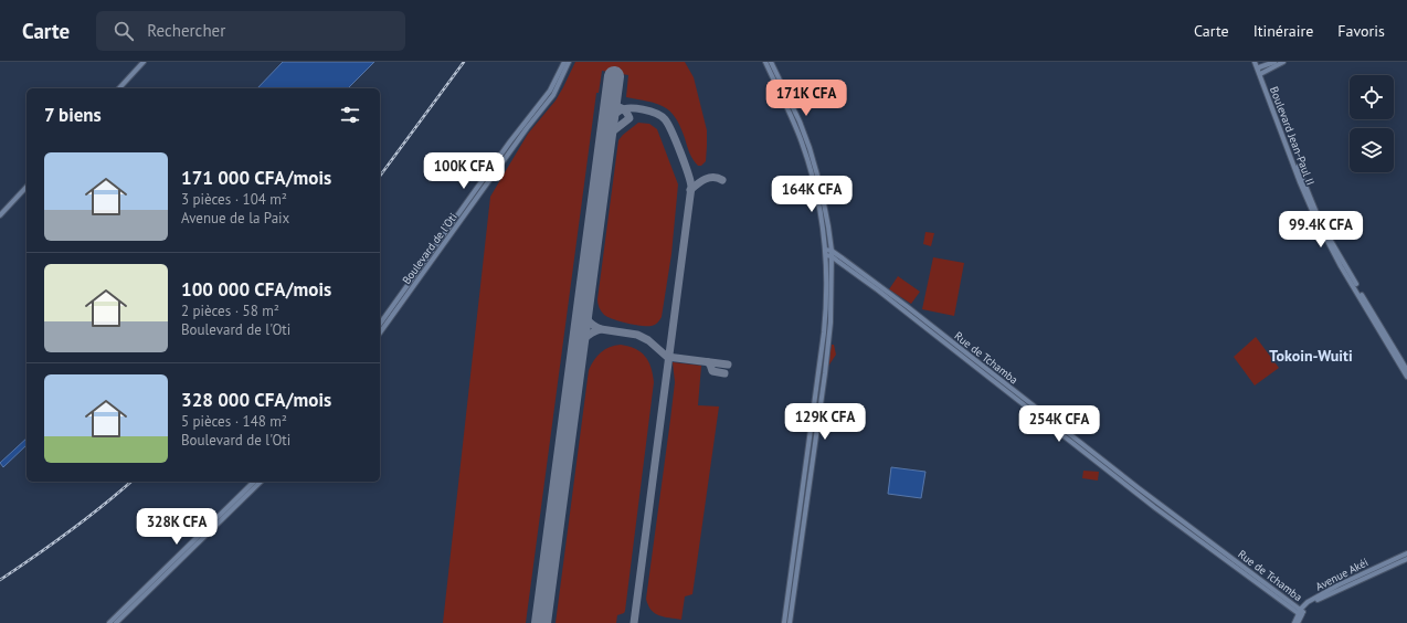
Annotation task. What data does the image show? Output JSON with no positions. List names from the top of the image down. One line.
{"streets":{"main road":["Boulevard Jean-Paul II","Boulevard de l'Oti","Rue de Tchamba","Avenue Akéi"]},"crossings":[["Rue de Tchamba","Avenue Akéi"]],"districts":["Tokoin-Wuiti"],"page":{"header":"Carte","search":"Rechercher","nav":["Carte","Itinéraire","Favoris"],"price":["171K CFA","100K CFA","164K CFA","99.4K CFA","129K CFA","254K CFA","328K CFA"],"heading":"7 biens","list":[{"name":"171 000 CFA/mois","note":"3 pièces · 104 m² · Avenue de la Paix"},{"name":"100 000 CFA/mois","note":"2 pièces · 58 m² · Boulevard de l'Oti"},{"name":"328 000 CFA/mois","note":"5 pièces · 148 m² · Boulevard de l'Oti"}]}}
